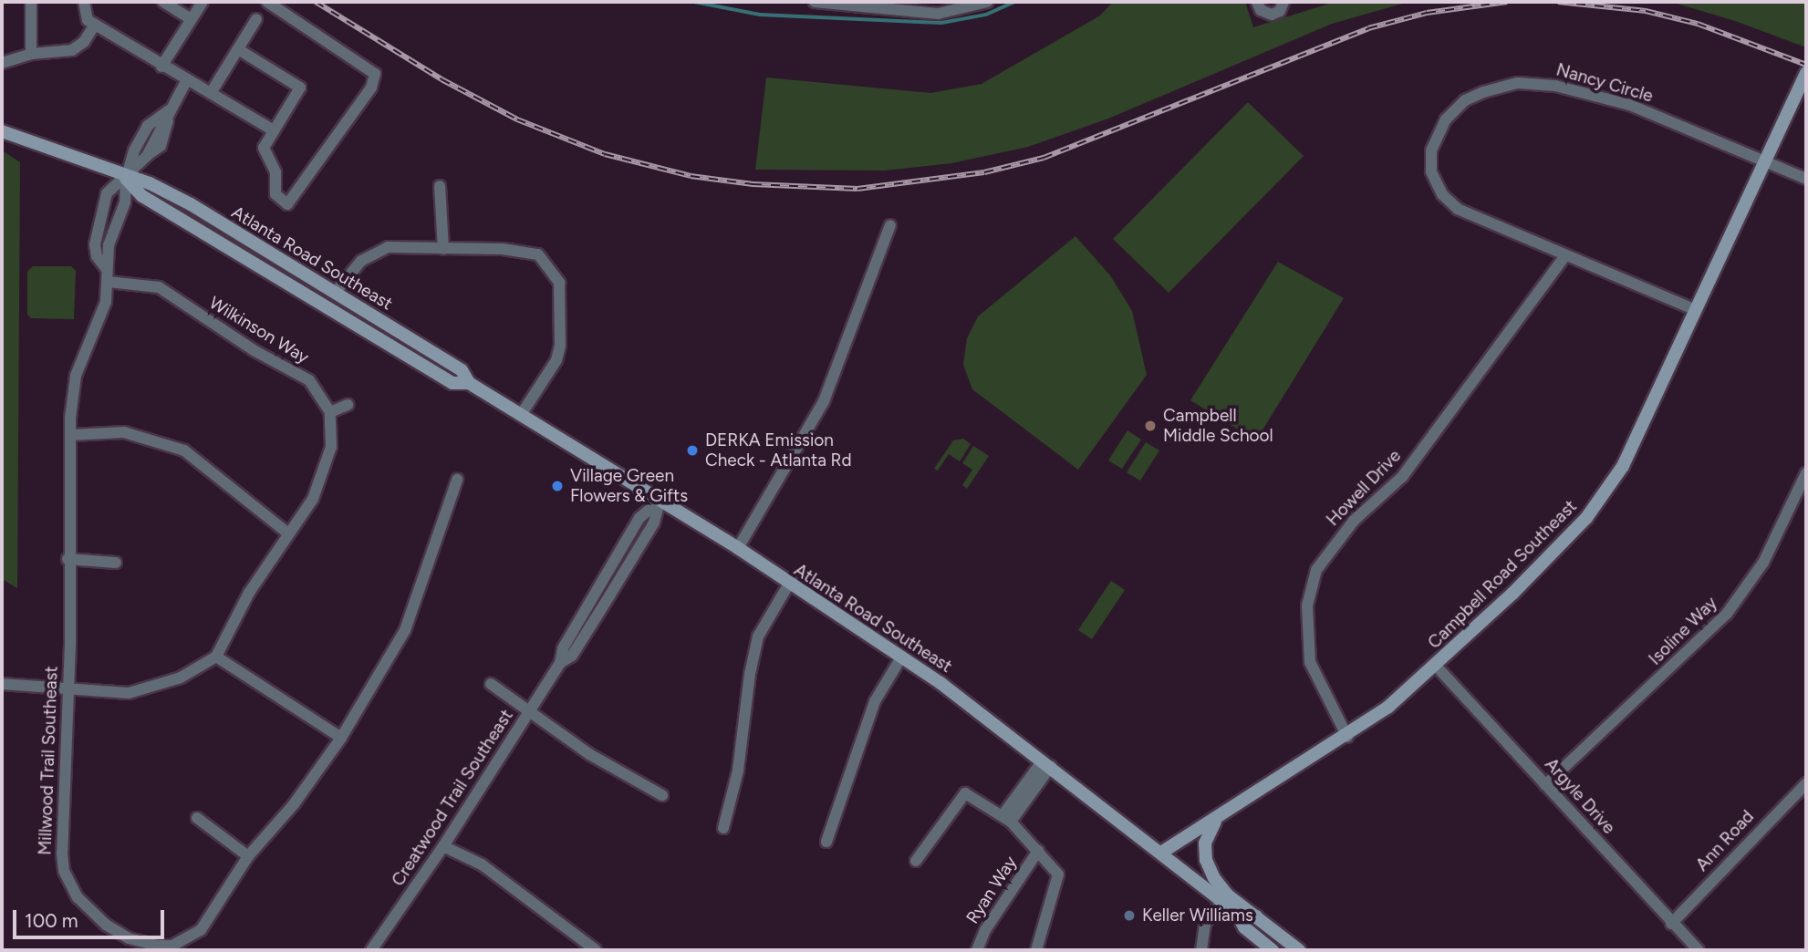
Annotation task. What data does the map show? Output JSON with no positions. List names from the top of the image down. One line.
{"streets":{"main road":["Atlanta Road Southeast","Campbell Road Southeast"],"street":["Nancy Circle","Wilkinson Way","Howell Drive","Isoline Way","Millwood Trail Southeast","Argyle Drive","Creatwood Trail Southeast","Ann Road","Ryan Way"]},"crossings":[["Nancy Circle","Howell Drive"],["Nancy Circle","Campbell Road Southeast"],["Atlanta Road Southeast","Campbell Road Southeast"],["Atlanta Road Southeast","Millwood Trail Southeast"],["Atlanta Road Southeast","Creatwood Trail Southeast"],["Wilkinson Way","Millwood Trail Southeast"],["Howell Drive","Campbell Road Southeast"],["Campbell Road Southeast","Argyle Drive"],["Isoline Way","Argyle Drive"],["Argyle Drive","Ann Road"]],"places":["Campbell Middle School","DERKA Emission Check - Atlanta Rd","Village Green Flowers & Gifts","Keller Williams"],"scale_bar":"100 m"}
